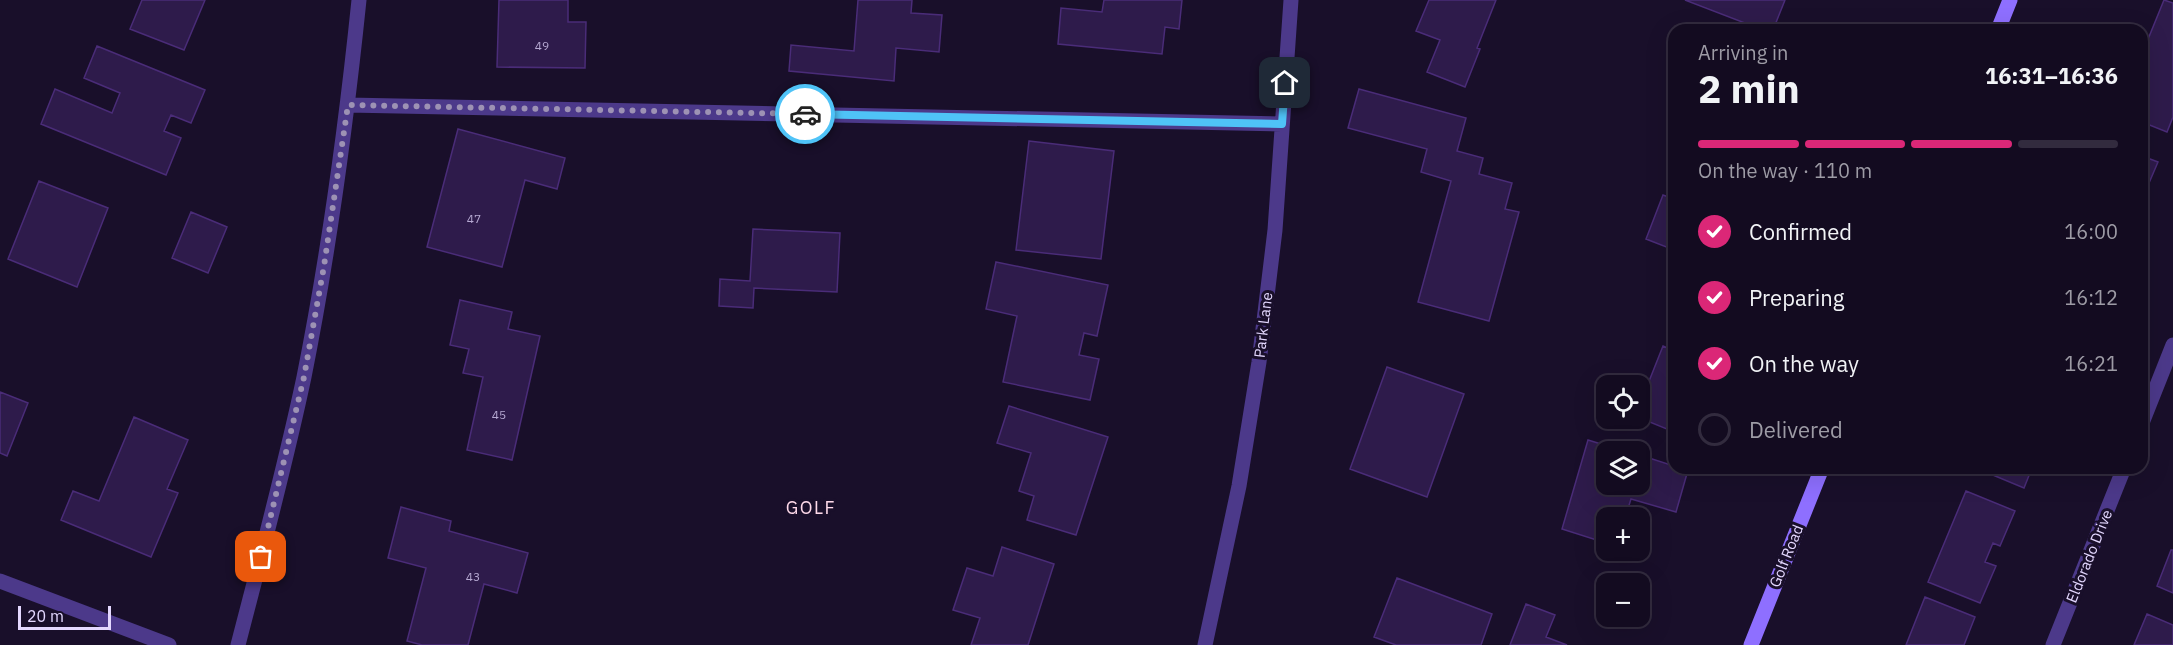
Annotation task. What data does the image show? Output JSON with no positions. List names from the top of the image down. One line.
{"streets":{"main road":["Golf Road"],"street":["Park Lane","Eldorado Drive"]},"districts":["GOLF"],"house_numbers":["49","47","45","43"],"scale_bar":"20 m","page":{"heading":["2 min","Arriving in","16:31–16:36"],"bar":"On the way · 110 m","list":[["Confirmed","16:00"],["Preparing","16:12"],["On the way","16:21"],"Delivered"],"map_buttons":["+","−"],"scale":"20 m"}}
